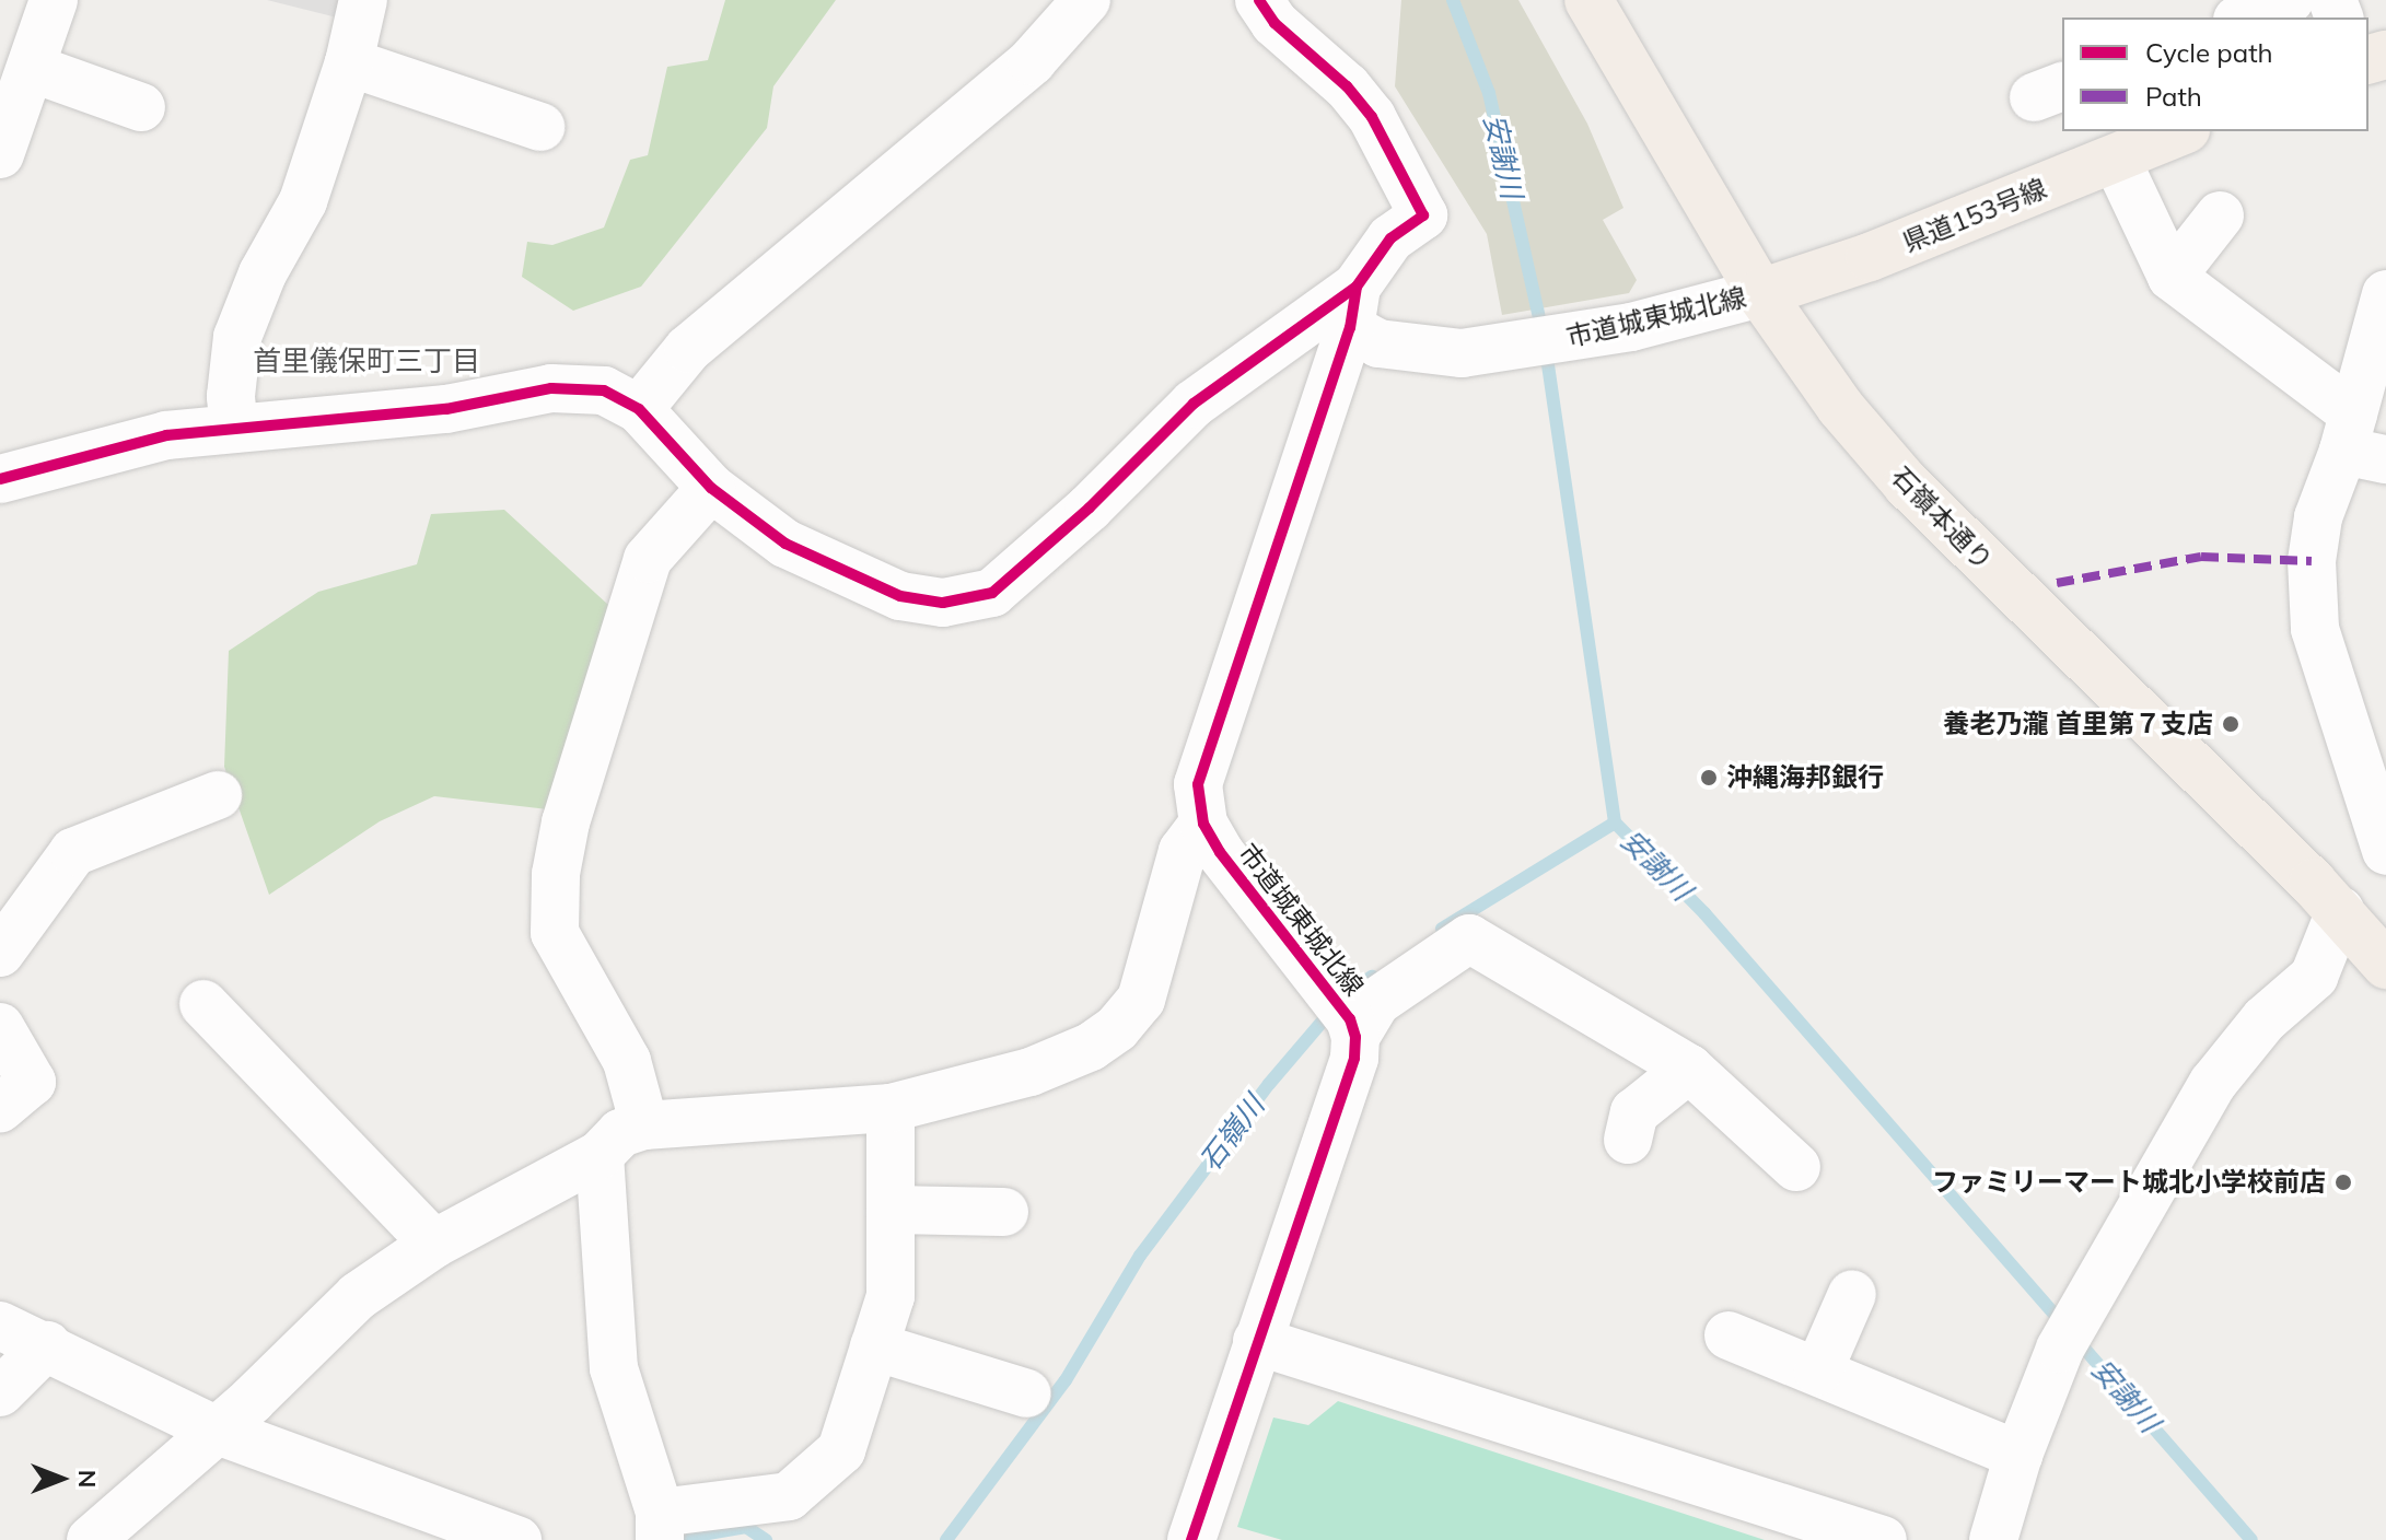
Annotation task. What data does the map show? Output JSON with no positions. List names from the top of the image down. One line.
{"streets":{"main road":["県道153号線","石嶺本通り"],"street":["市道城東城北線"]},"crossings":[["県道153号線","市道城東城北線"],["県道153号線","石嶺本通り"],["市道城東城北線","石嶺本通り"]],"districts":["首里儀保町三丁目"],"water":["安謝川","石嶺川"],"places":["養老乃瀧 首里第７支店","沖縄海邦銀行","ファミリーマート城北小学校前店"],"legend":["Cycle path","Path"],"north":"right"}
